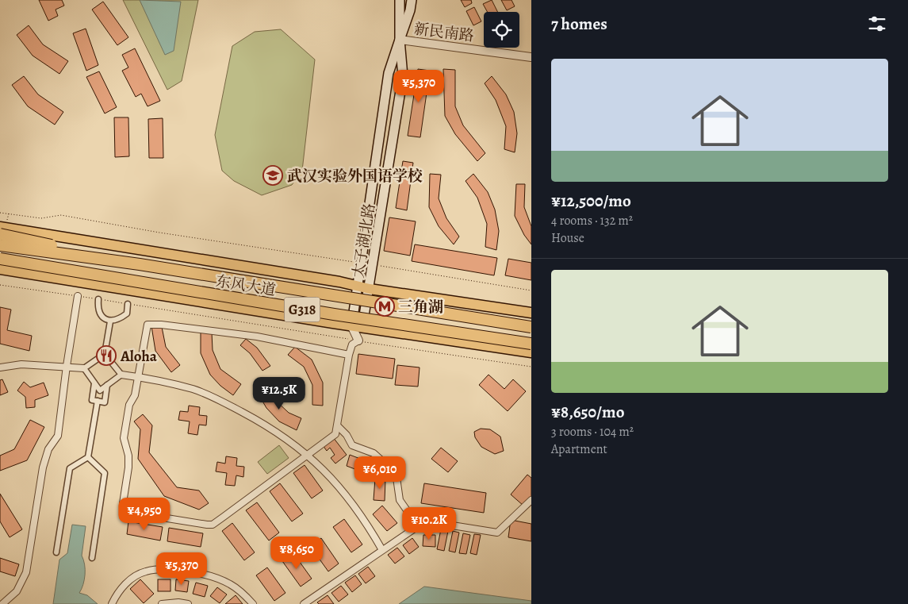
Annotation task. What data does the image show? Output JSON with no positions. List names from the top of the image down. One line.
{"streets":{"highway":["东风大道","G318"],"main road":["太子湖北路"],"street":["新民南路"]},"crossings":[["新民南路","太子湖北路"],["东风大道","G318"]],"places":{"school or university":["武汉实验外国语学校"],"metro station":["三角湖"],"restaurant":["Aloha"]},"page":{"heading":"7 homes","list":[{"name":"¥12,500/mo","note":"4 rooms · 132 m² · House"},{"name":"¥8,650/mo","note":"3 rooms · 104 m² · Apartment"}],"price":["¥5,370","¥12.5K","¥6,010","¥4,950","¥10.2K","¥8,650","¥5,370"]}}
